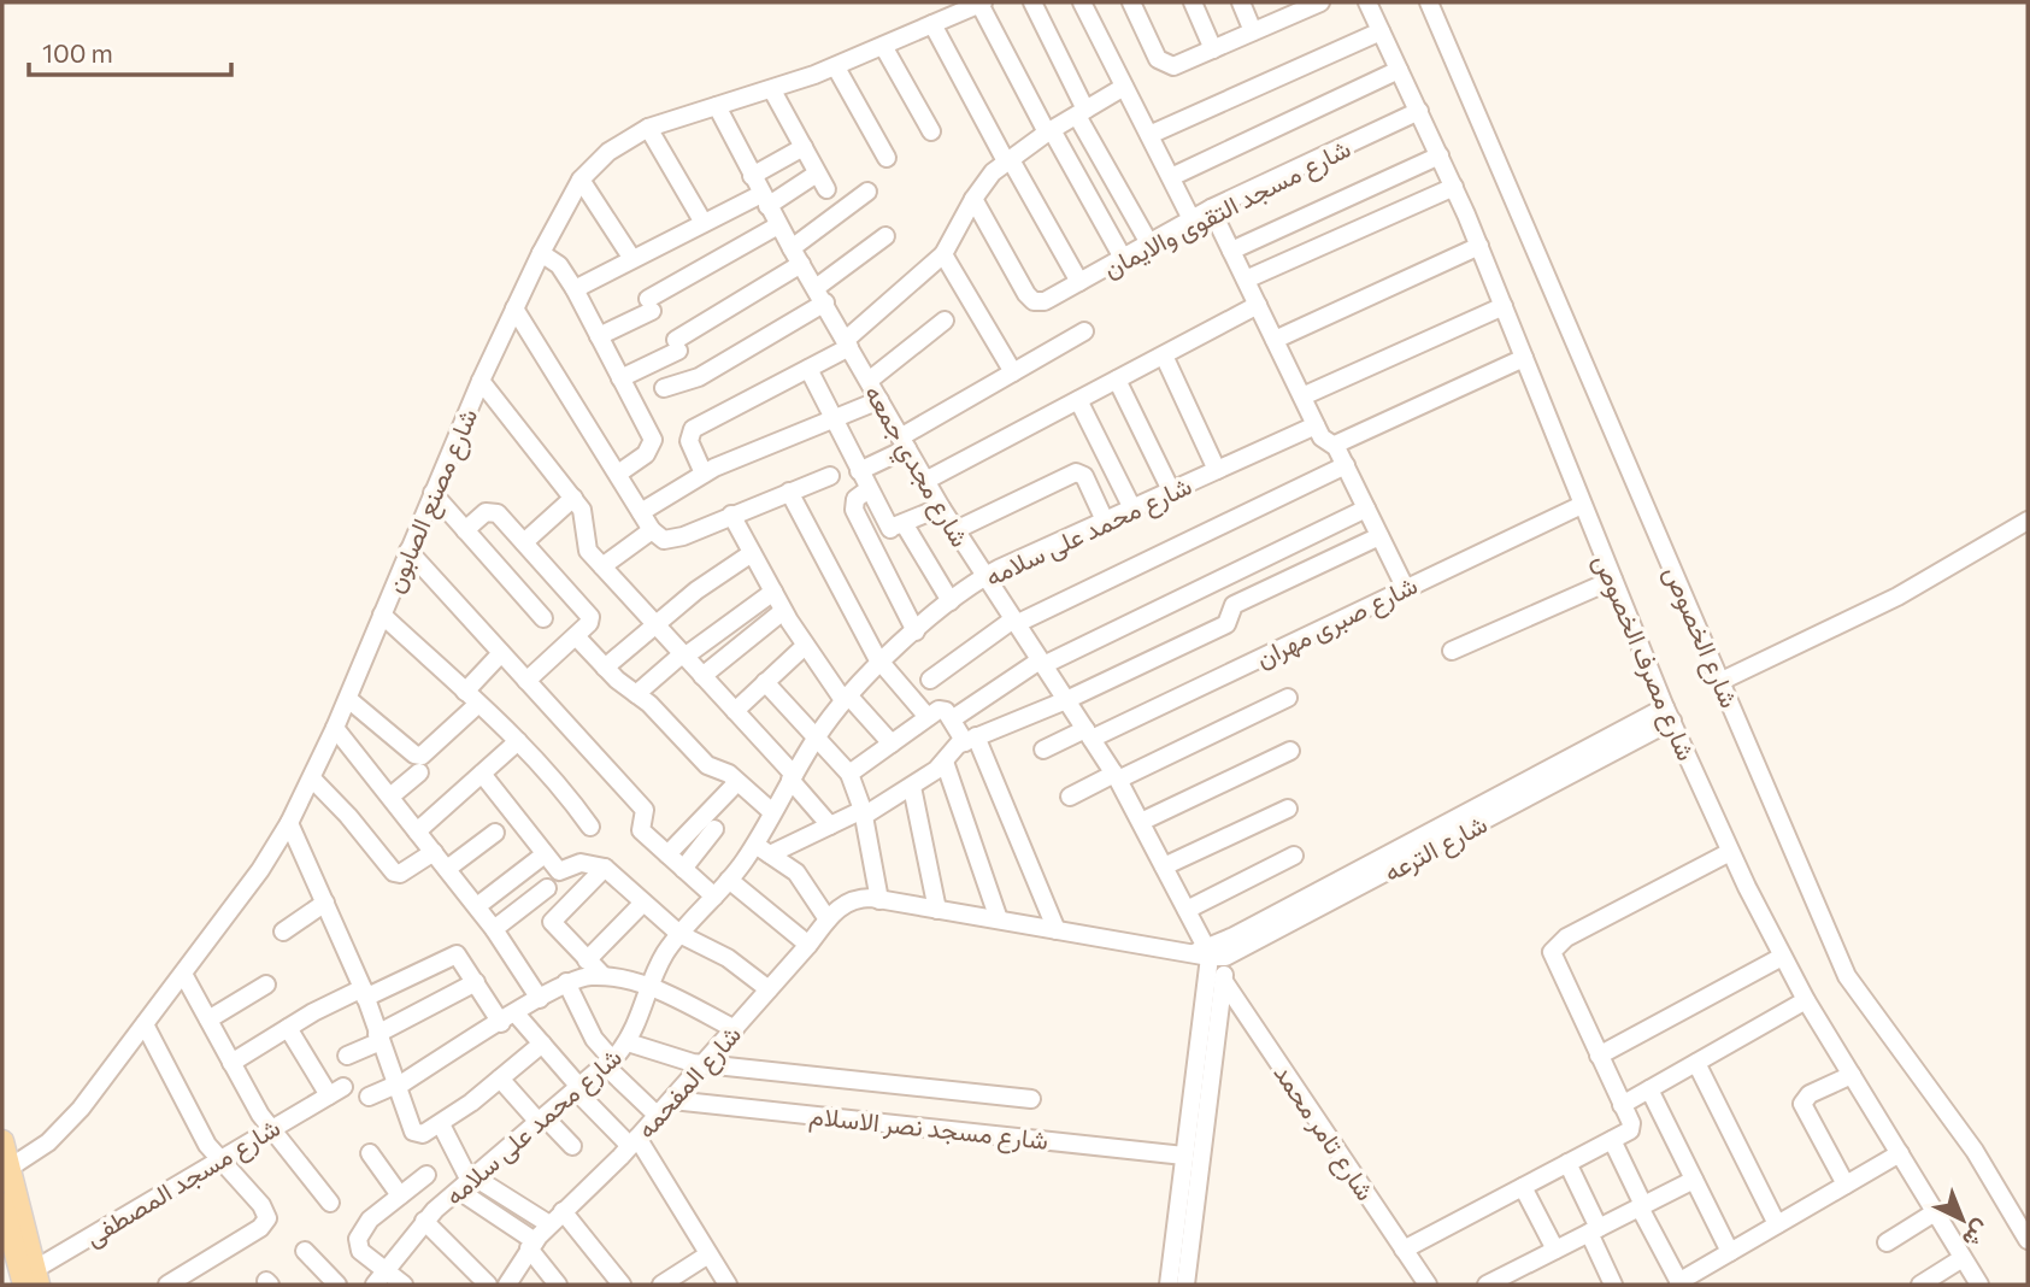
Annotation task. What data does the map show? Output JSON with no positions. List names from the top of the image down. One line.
{"streets":{"street":["شارع مسجد التقوى والايمان","شارع مجدي جمعه","شارع مصنع الصابون","شارع محمد على سلامه","شارع صبرى مهران","شارع الخصوص","شارع مصرف الخصوص","شارع الترعه","شارع المفحمه","شارع مسجد نصر الاسلام","شارع تامر محمد","شارع مسجد المصطفى"]},"crossings":[["شارع مسجد التقوى والايمان","شارع مصرف الخصوص"],["شارع مجدي جمعه","شارع مصنع الصابون"],["شارع مجدي جمعه","شارع محمد على سلامه"],["شارع مجدي جمعه","شارع صبرى مهران"],["شارع مجدي جمعه","شارع الترعه"],["شارع صبرى مهران","شارع مصرف الخصوص"],["شارع مصرف الخصوص","شارع الترعه"],["شارع المفحمه","شارع مسجد نصر الاسلام"]],"scale_bar":"100 m","north":"bottom right"}
